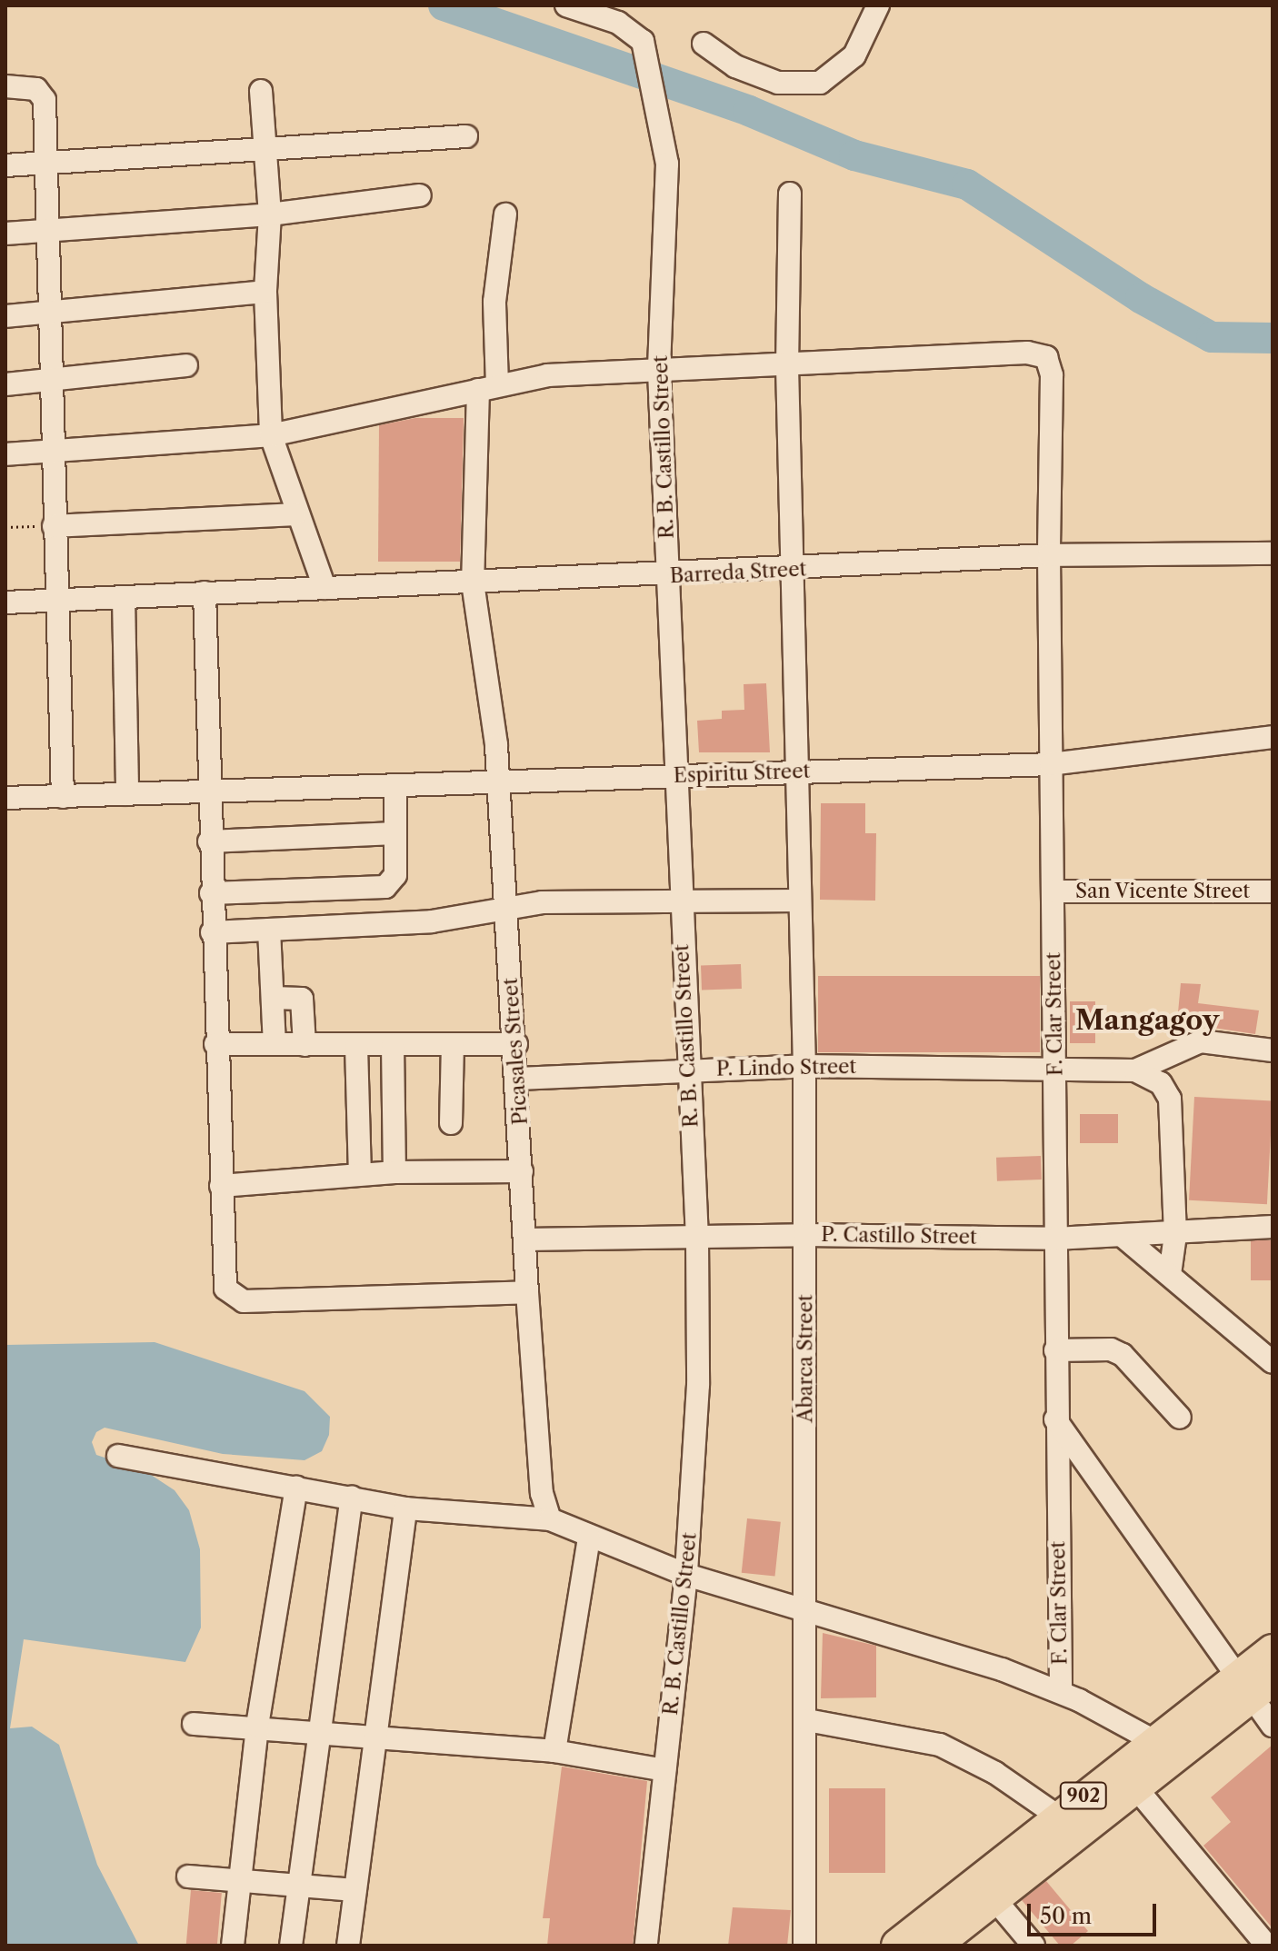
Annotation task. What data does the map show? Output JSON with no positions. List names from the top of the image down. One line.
{"streets":{"highway":["902"],"street":["R. B. Castillo Street","Barreda Street","Espiritu Street","San Vicente Street","F. Clar Street","Picasales Street","P. Lindo Street","P. Castillo Street","Abarca Street"]},"crossings":[["R. B. Castillo Street","Barreda Street"],["R. B. Castillo Street","Espiritu Street"],["R. B. Castillo Street","P. Lindo Street"],["R. B. Castillo Street","P. Castillo Street"],["Barreda Street","F. Clar Street"],["Barreda Street","Picasales Street"],["Barreda Street","Abarca Street"],["Espiritu Street","F. Clar Street"],["Espiritu Street","Picasales Street"],["Espiritu Street","Abarca Street"],["San Vicente Street","F. Clar Street"],["F. Clar Street","P. Lindo Street"],["F. Clar Street","P. Castillo Street"],["F. Clar Street","Abarca Street"],["Picasales Street","P. Lindo Street"],["Picasales Street","P. Castillo Street"],["P. Lindo Street","Abarca Street"],["P. Castillo Street","Abarca Street"]],"districts":["Mangagoy"],"scale_bar":"50 m"}
